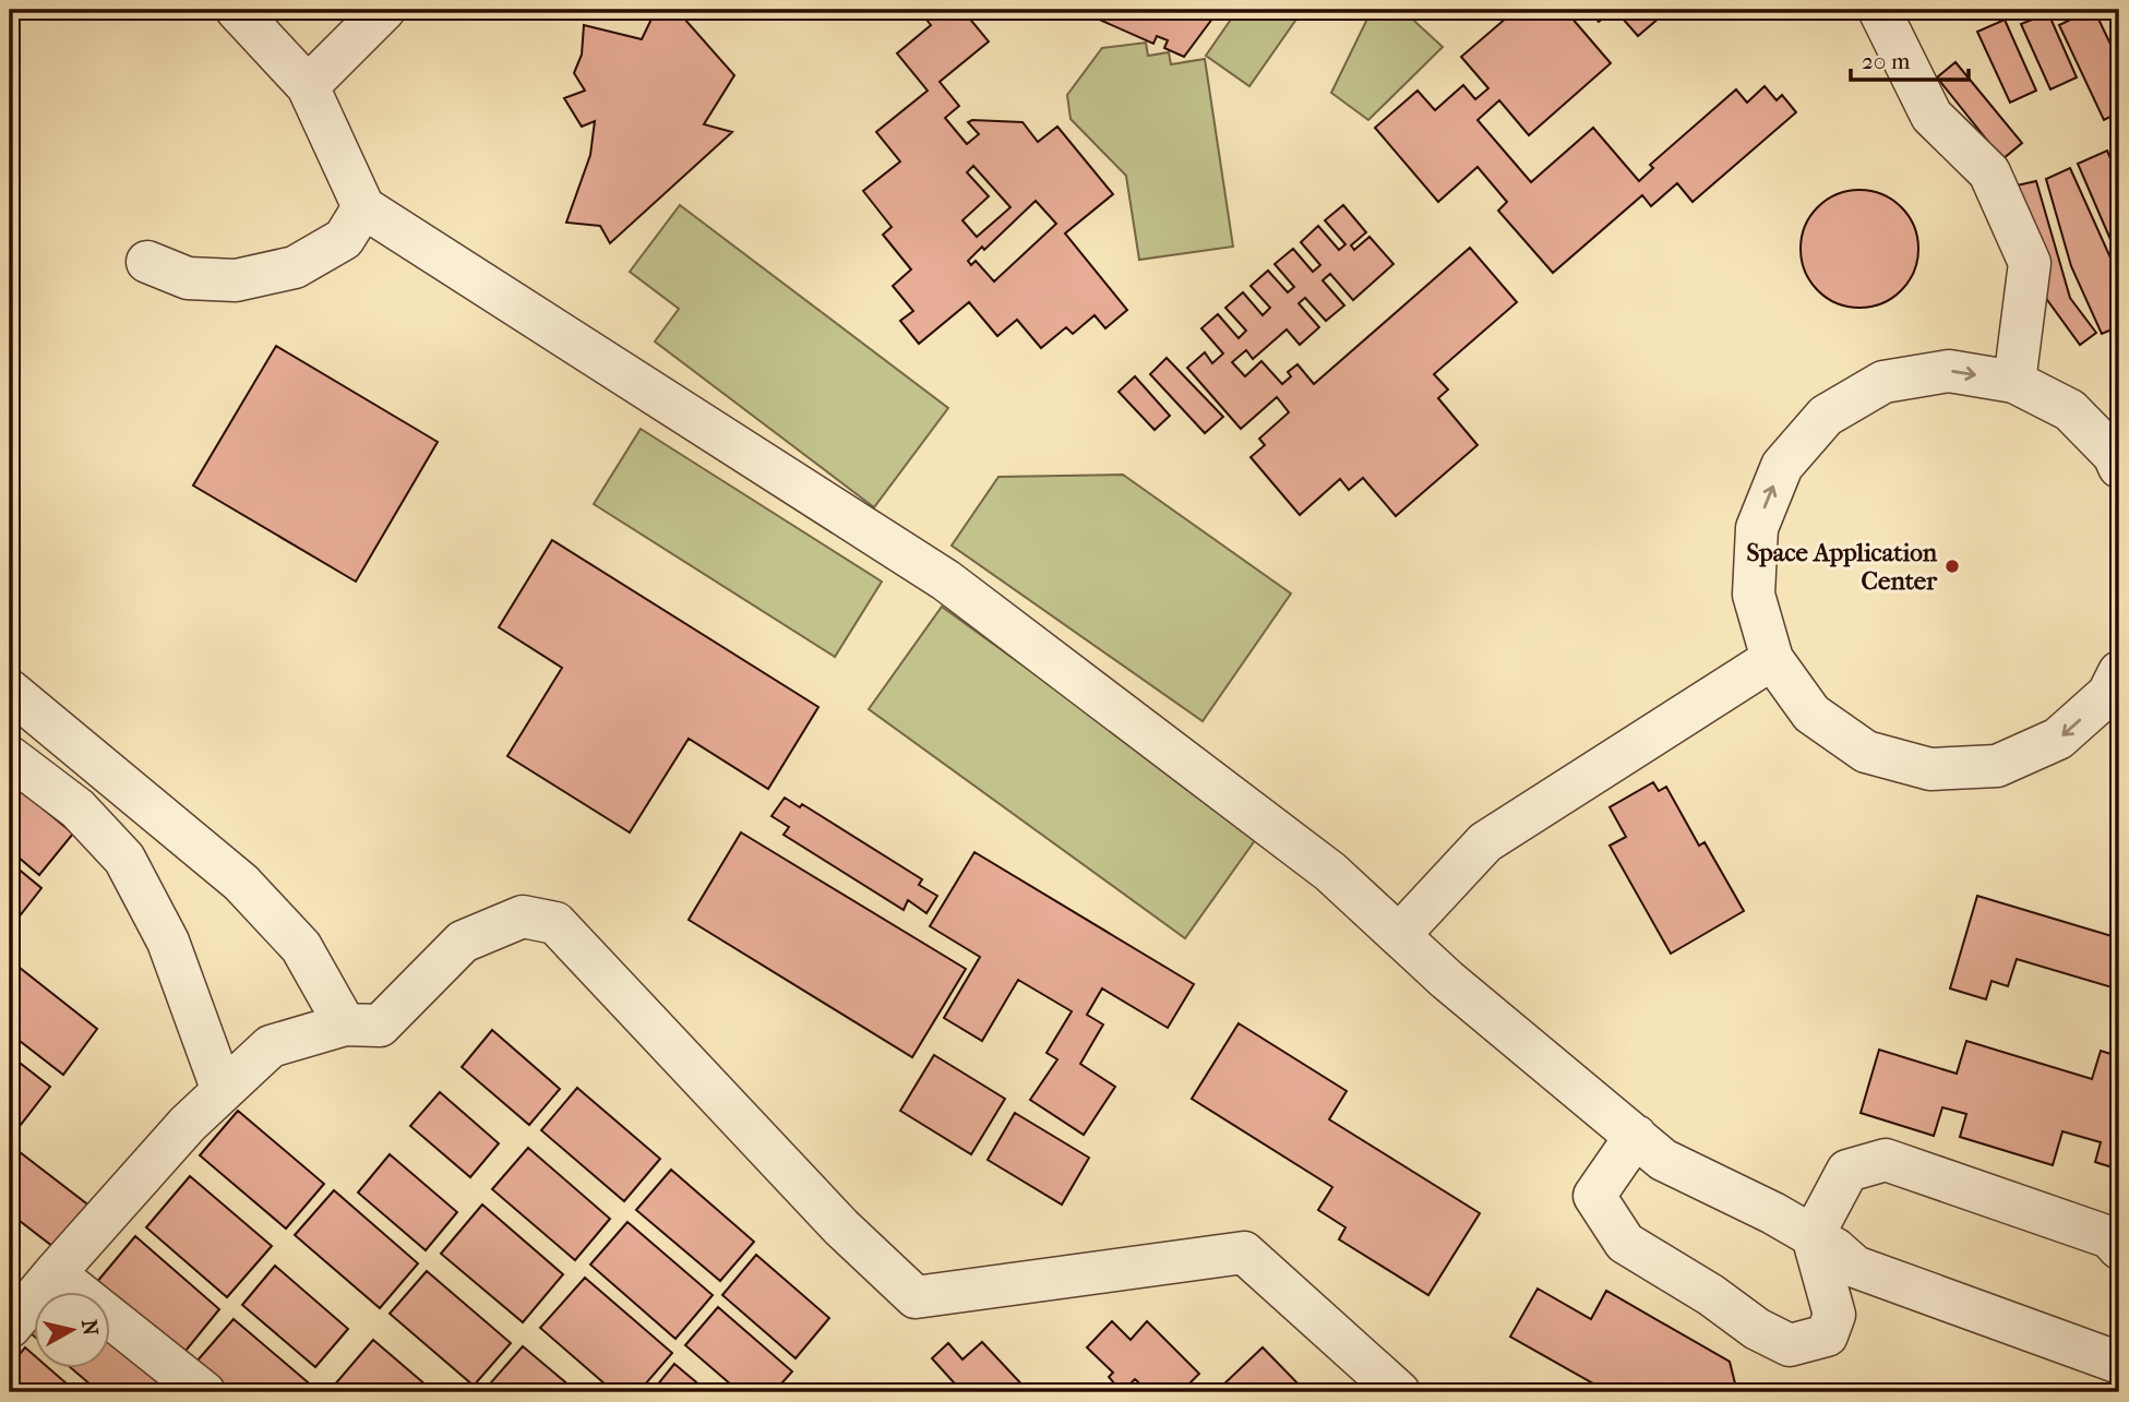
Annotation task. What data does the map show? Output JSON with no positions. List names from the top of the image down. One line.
{"places":["Space Application Center"],"scale_bar":"20 m","north":"right"}
